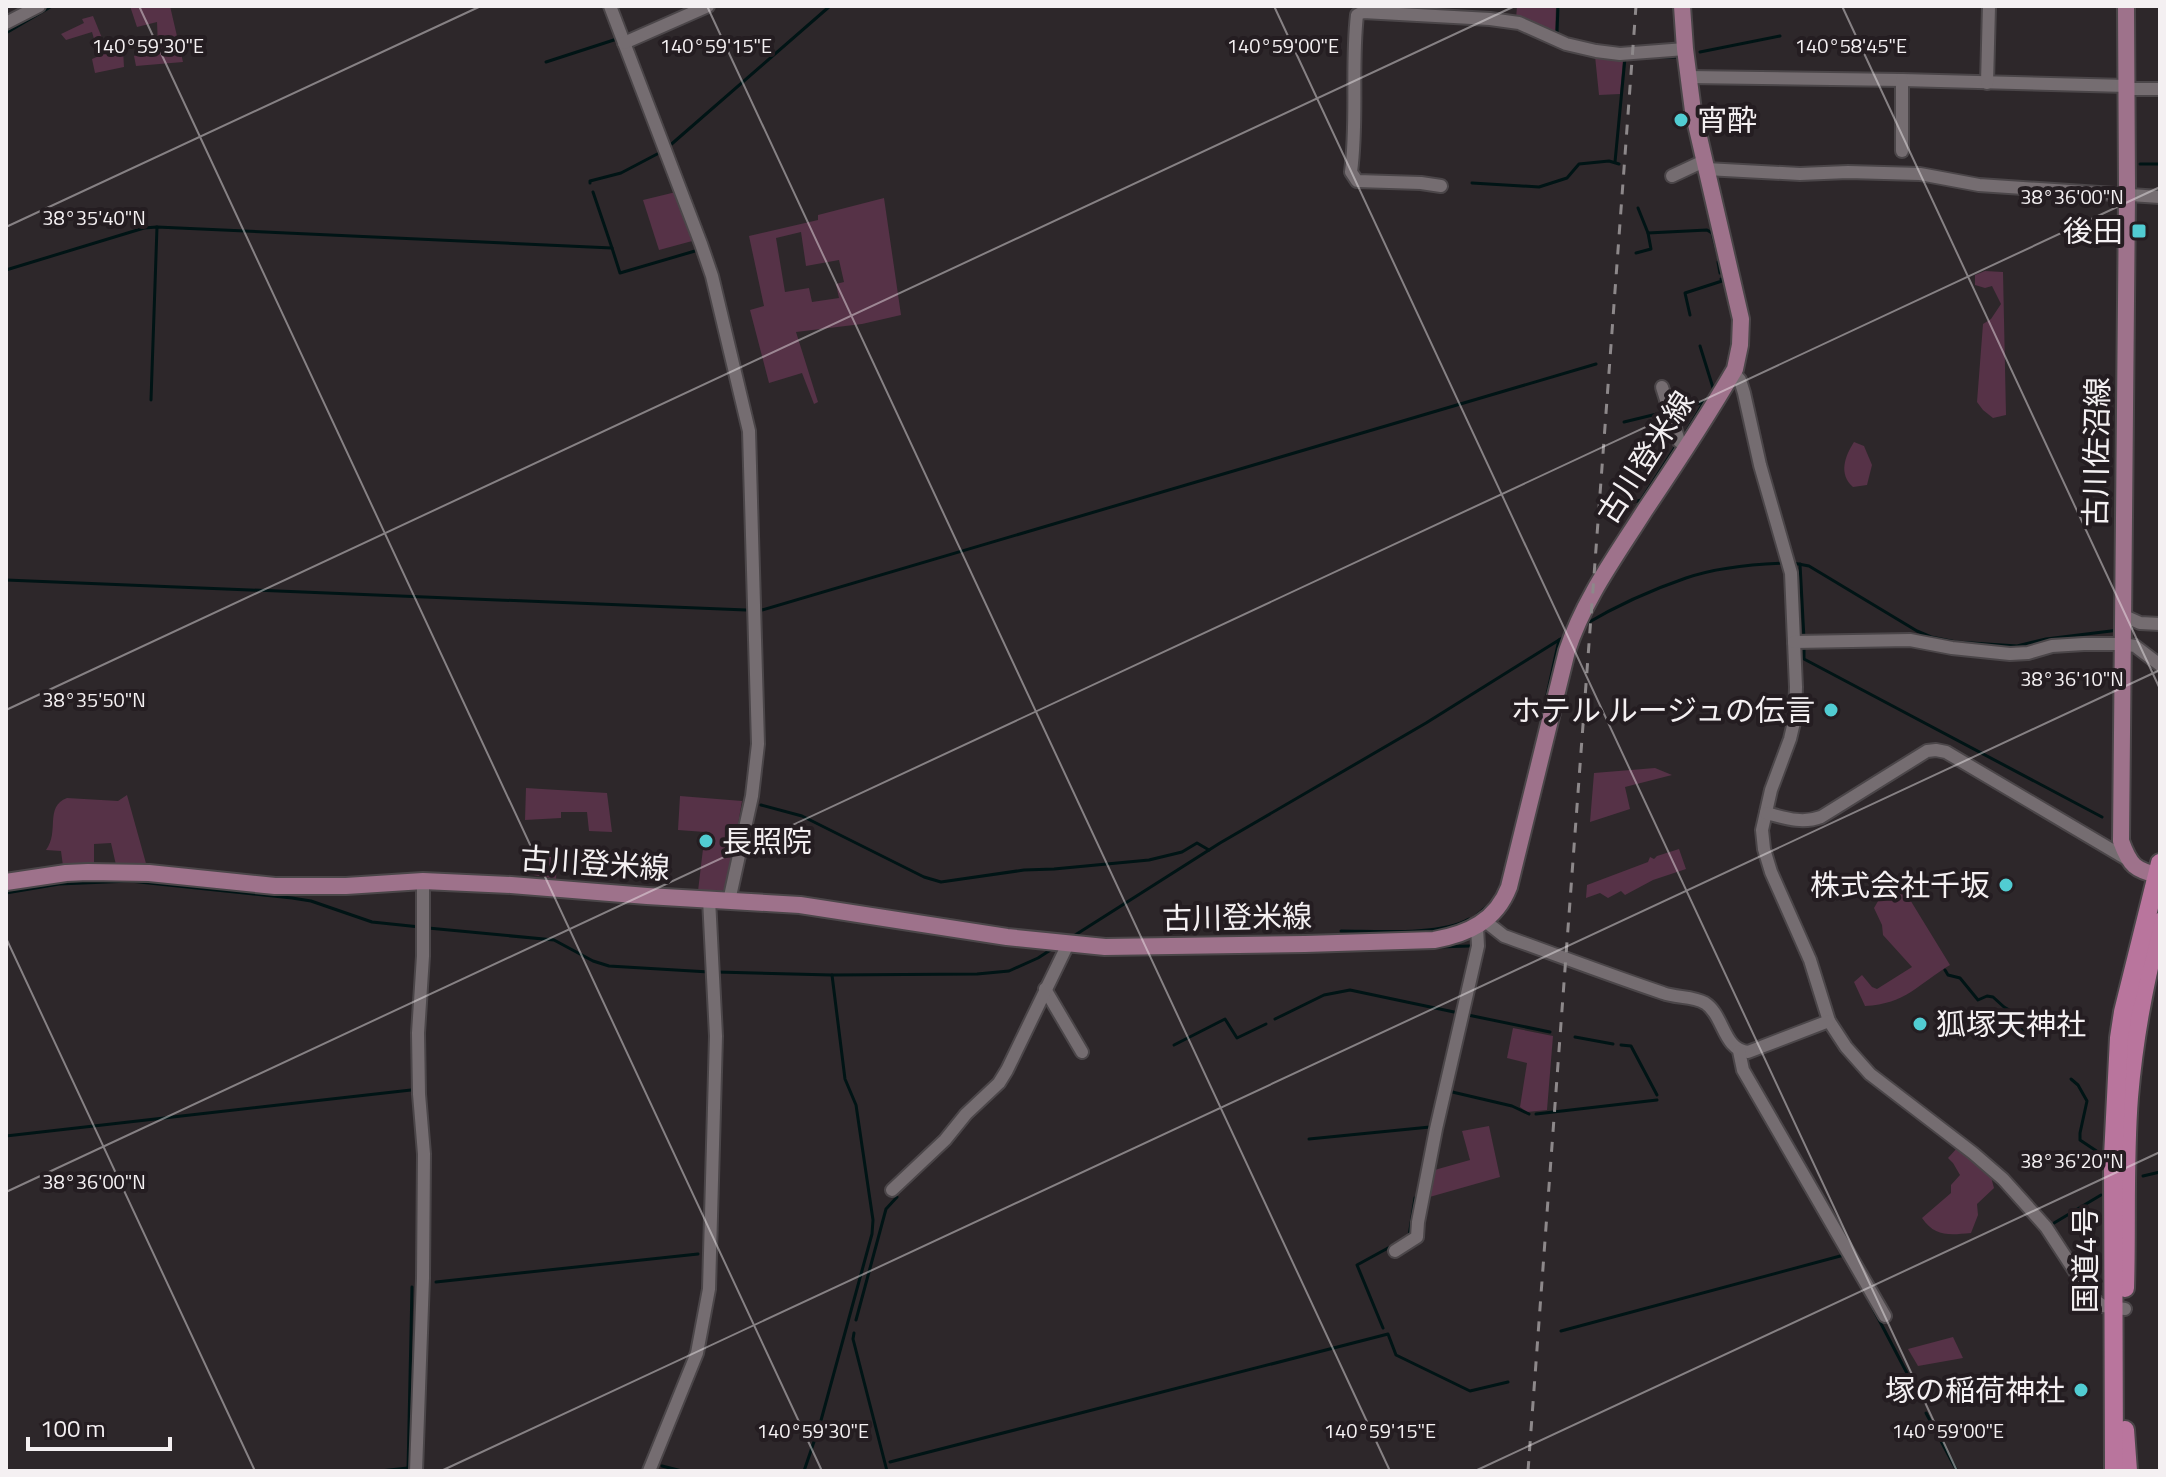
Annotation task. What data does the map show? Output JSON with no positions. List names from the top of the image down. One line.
{"streets":{"highway":["国道4号"],"main road":["古川佐沼線","古川登米線"]},"places":{"other":["宵酔","ホテル ルージュの伝言","長照院","株式会社千坂","狐塚天神社","塚の稲荷神社"],"transit":["後田"]},"scale_bar":"100 m","coordinates":["140°59'30\"E","140°59'15\"E","140°59'00\"E","140°58'45\"E","38°36'00\"N","38°35'40\"N","38°36'10\"N","38°35'50\"N","38°36'20\"N"]}
